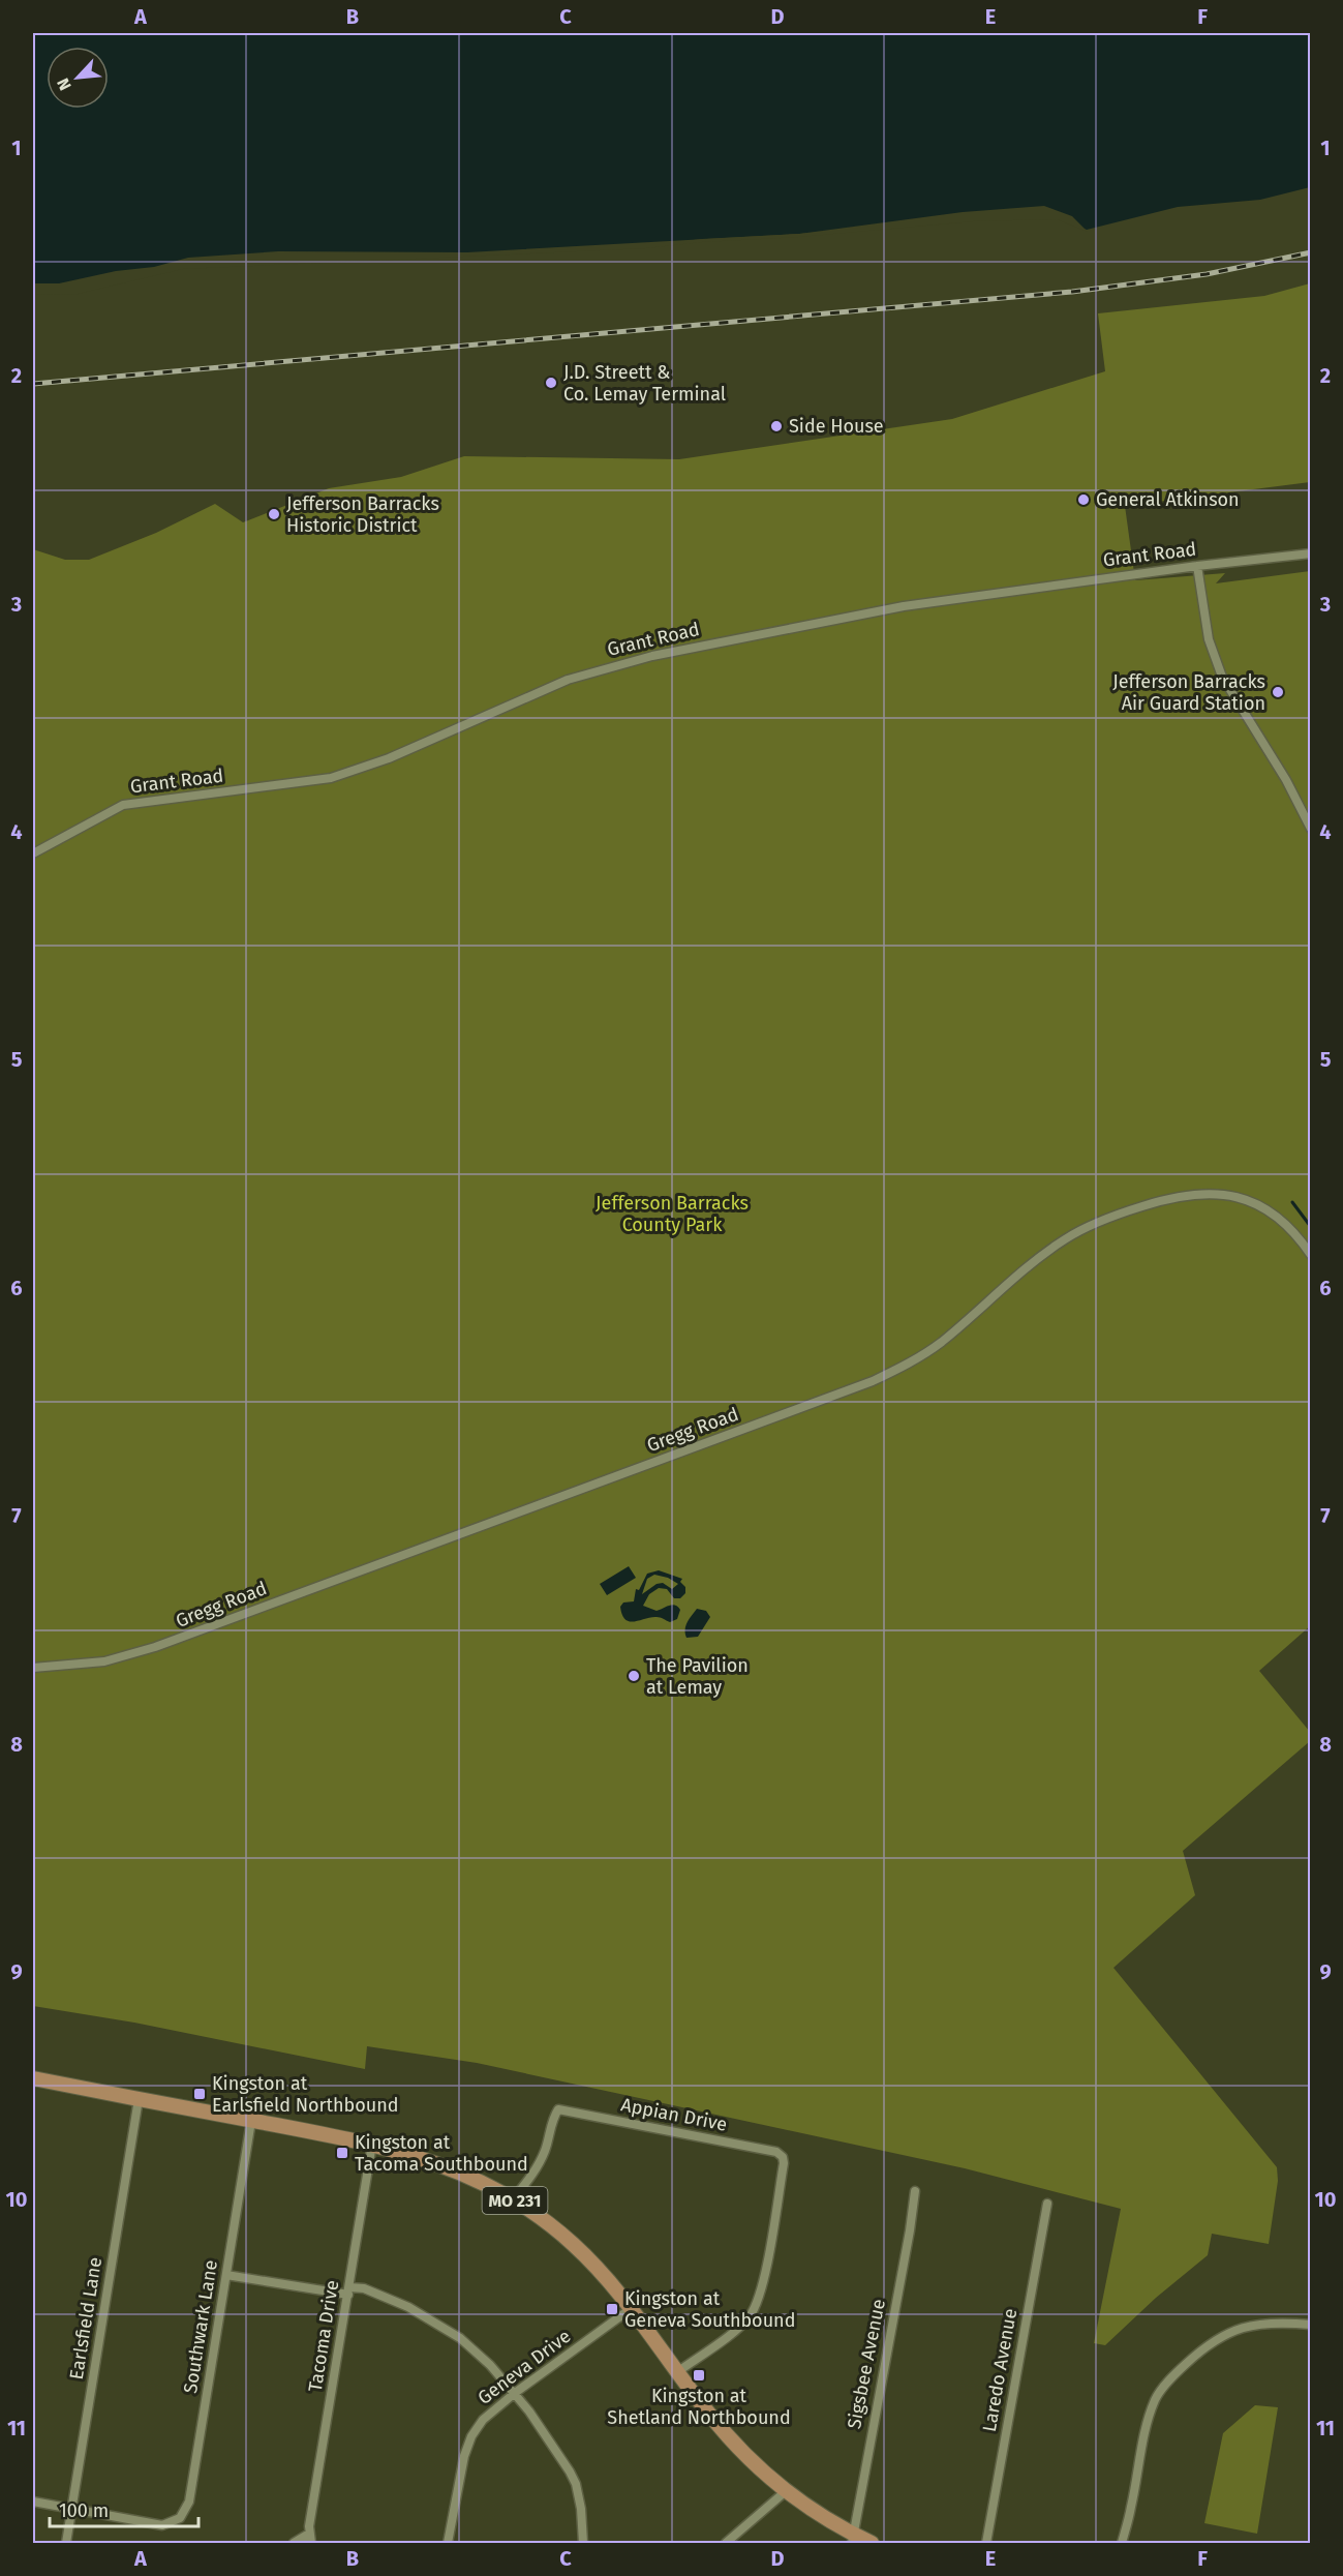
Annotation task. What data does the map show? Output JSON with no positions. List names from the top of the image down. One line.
{"streets":{"main road":["MO 231"],"street":["Grant Road","Gregg Road","Appian Drive","Earlsfield Lane","Southwark Lane","Tacoma Drive","Sigsbee Avenue","Geneva Drive","Laredo Avenue"]},"crossings":[["Appian Drive","MO 231"],["MO 231","Earlsfield Lane"],["MO 231","Southwark Lane"],["MO 231","Tacoma Drive"],["MO 231","Sigsbee Avenue"],["MO 231","Geneva Drive"],["Earlsfield Lane","Southwark Lane"]],"parks":["Jefferson Barracks County Park"],"places":{"other":["J.D. Streett & Co. Lemay Terminal","Side House","General Atkinson","Jefferson Barracks Historic District","Jefferson Barracks Air Guard Station","The Pavilion at Lemay"],"transit":["Kingston at Earlsfield Northbound","Kingston at Tacoma Southbound","Kingston at Geneva Southbound","Kingston at Shetland Northbound"]},"scale_bar":"100 m","north":"bottom left","grid":{"columns":["A","B","C","D","E","F"],"rows":["1","2","3","4","5","6","7","8","9","10","11"]}}
